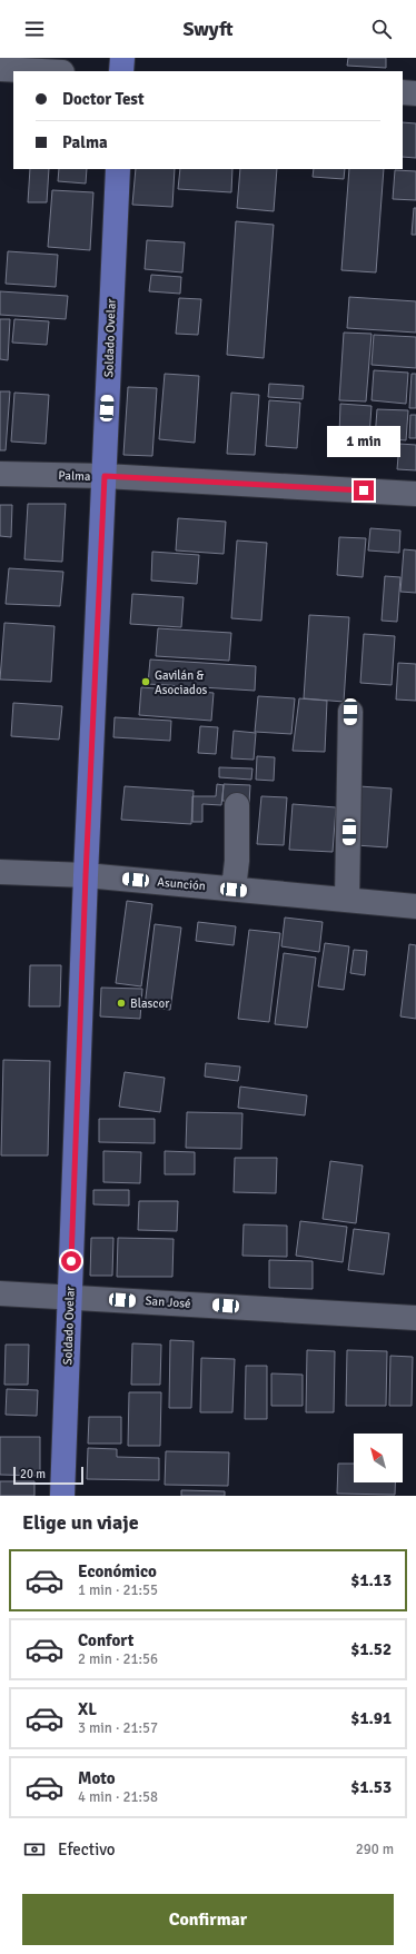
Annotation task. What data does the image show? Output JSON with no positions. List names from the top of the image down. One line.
{"streets":{"main road":["Soldado Ovelar"],"street":["Palma","Asunción","San José"]},"crossings":[["Soldado Ovelar","Palma"],["Soldado Ovelar","Asunción"],["Soldado Ovelar","San José"]],"places":["Gavilán & Asociados","Blascor"],"scale_bar":"20 m","north":"top left","page":{"header":"Swyft","banner":["Doctor Test","Palma"],"bubble":"1 min","scale":"20 m","heading":"Elige un viaje","list":[{"name":"Económico","note":"1 min · 21:55","value":"$1.13"},{"name":"Confort","note":"2 min · 21:56","value":"$1.52"},{"name":"XL","note":"3 min · 21:57","value":"$1.91"},{"name":"Moto","note":"4 min · 21:58","value":"$1.53"}],"pay":["Efectivo","290 m"],"buttons":"Confirmar"}}
